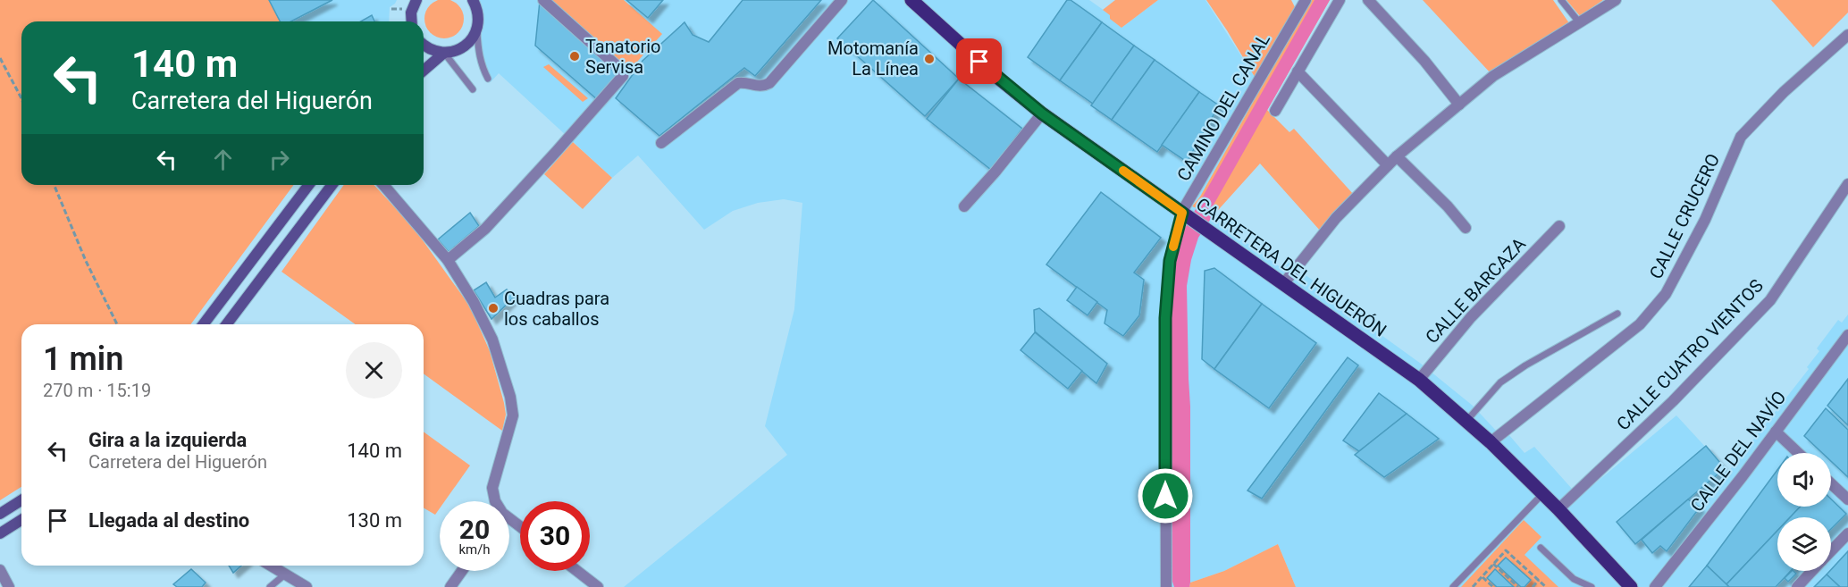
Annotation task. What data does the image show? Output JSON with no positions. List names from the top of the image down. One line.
{"streets":{"main road":["CARRETERA DEL HIGUERÓN"],"street":["CAMINO DEL CANAL","CALLE CRUCERO","CALLE BARCAZA","CALLE CUATRO VIENTOS","CALLE DEL NAVÍO"]},"crossings":[["CAMINO DEL CANAL","CARRETERA DEL HIGUERÓN"],["CALLE CRUCERO","CARRETERA DEL HIGUERÓN"],["CARRETERA DEL HIGUERÓN","CALLE BARCAZA"],["CARRETERA DEL HIGUERÓN","CALLE CUATRO VIENTOS"]],"places":["Tanatorio Servisa","Motomanía La Línea","Cuadras para los caballos"],"page":{"turn":["140 m","Carretera del Higuerón"],"heading":["1 min","270 m · 15:19"],"list":[{"name":"Gira a la izquierda","note":"Carretera del Higuerón","value":"140 m"},{"name":"Llegada al destino","value":"130 m"}],"speed":"20 km/h","limit":"30"}}
